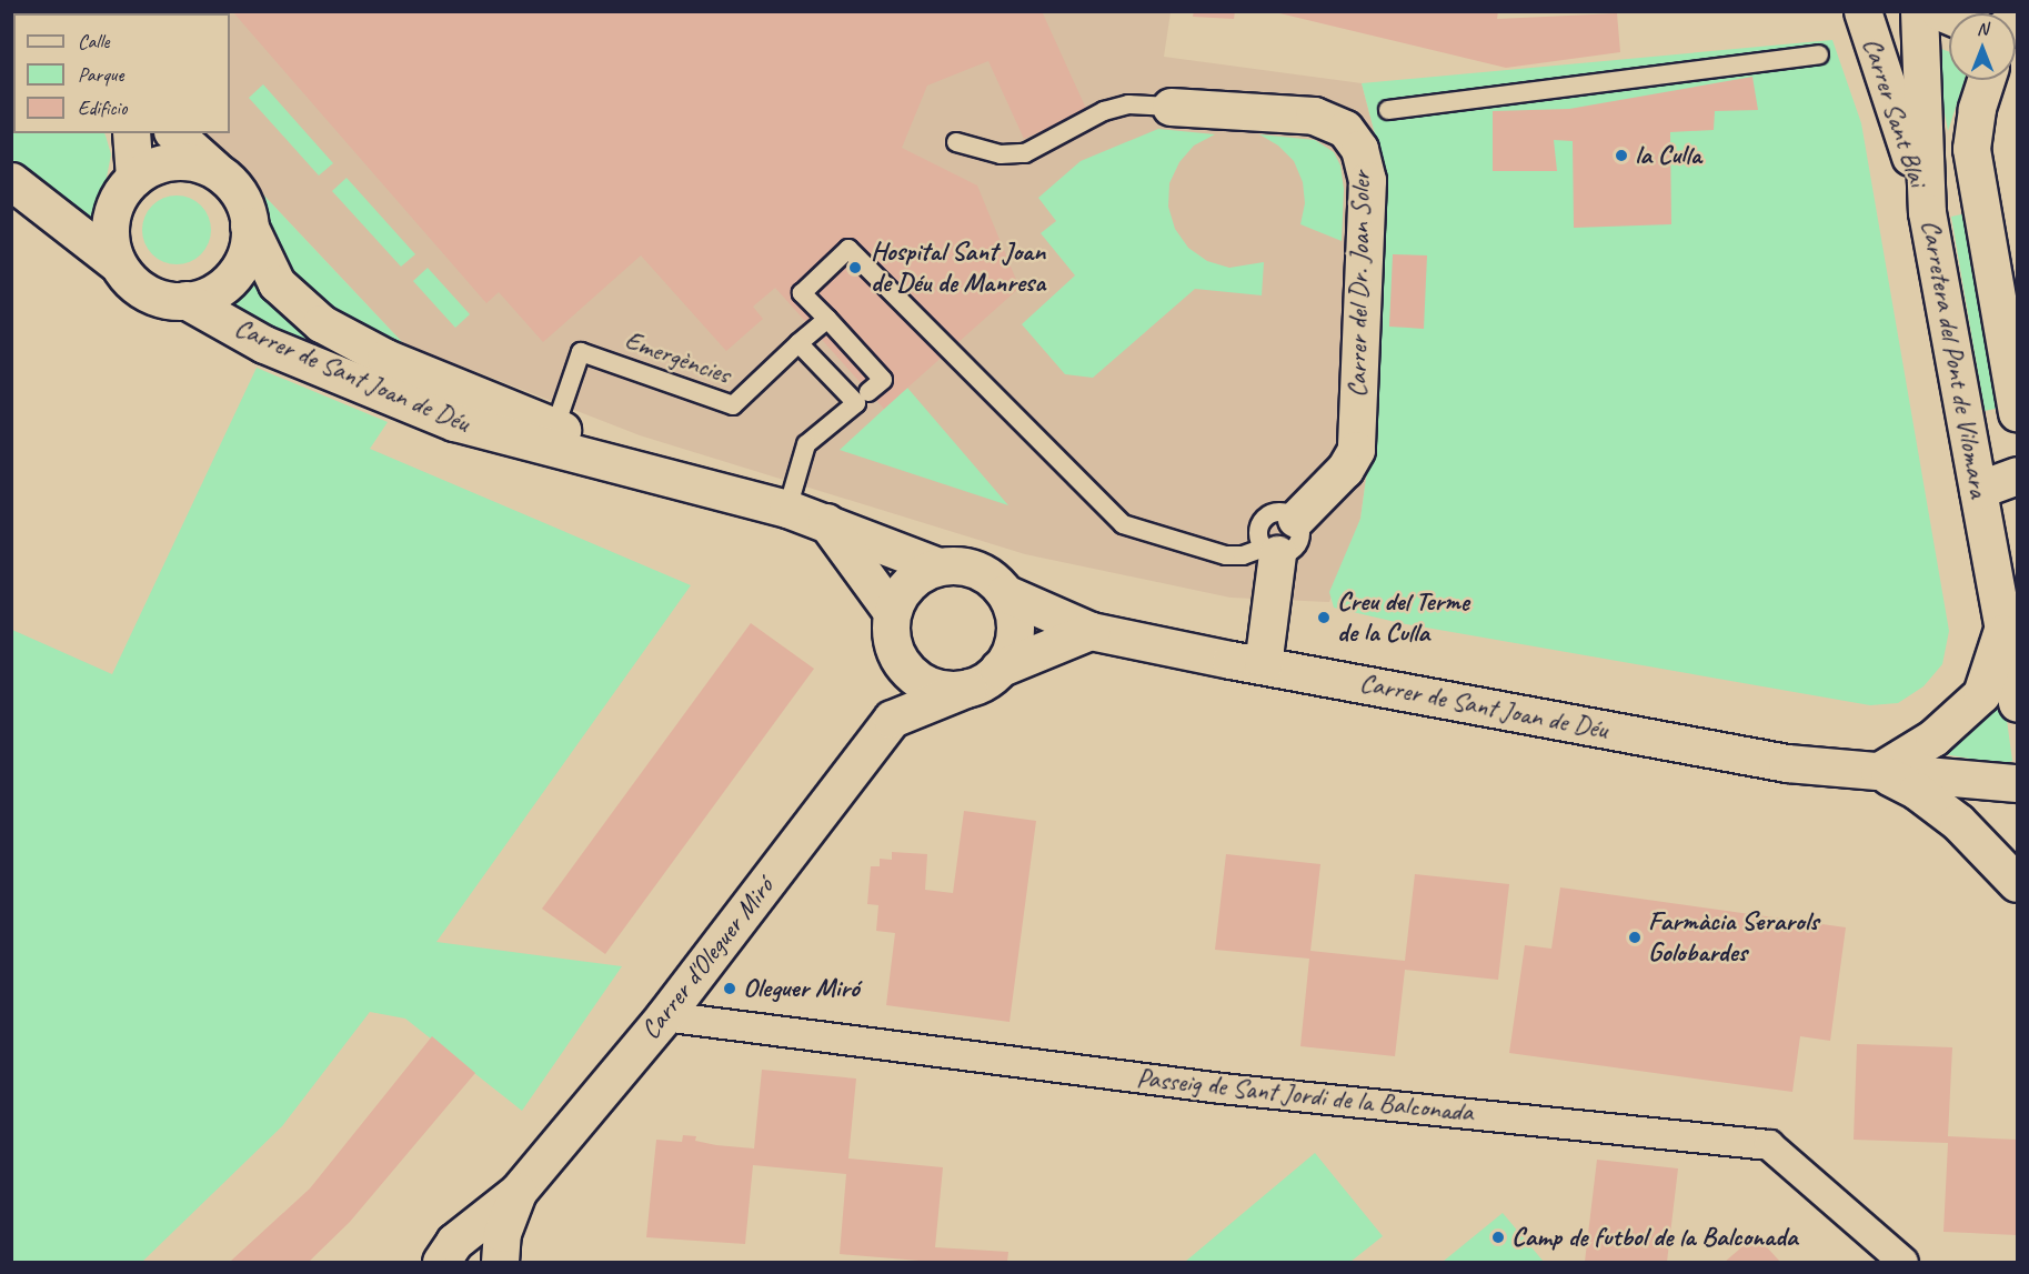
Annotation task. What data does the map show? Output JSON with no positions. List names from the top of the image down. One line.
{"streets":{"street":["Carrer Sant Blai","Carrer del Dr. Joan Soler","Carretera del Pont de Vilomara","Carrer de Sant Joan de Déu","Carrer d'Oleguer Miró","Passeig de Sant Jordi de la Balconada"],"lane":["Emergències"]},"crossings":[["Carrer Sant Blai","Carretera del Pont de Vilomara"],["Emergències","Carrer de Sant Joan de Déu"],["Carrer d'Oleguer Miró","Passeig de Sant Jordi de la Balconada"]],"places":["la Culla","Hospital Sant Joan de Déu de Manresa","Creu del Terme de la Culla","Farmàcia Serarols Golobardes","Oleguer Miró","Camp de futbol de la Balconada"],"legend":["Calle","Parque","Edificio"],"north":"top"}
